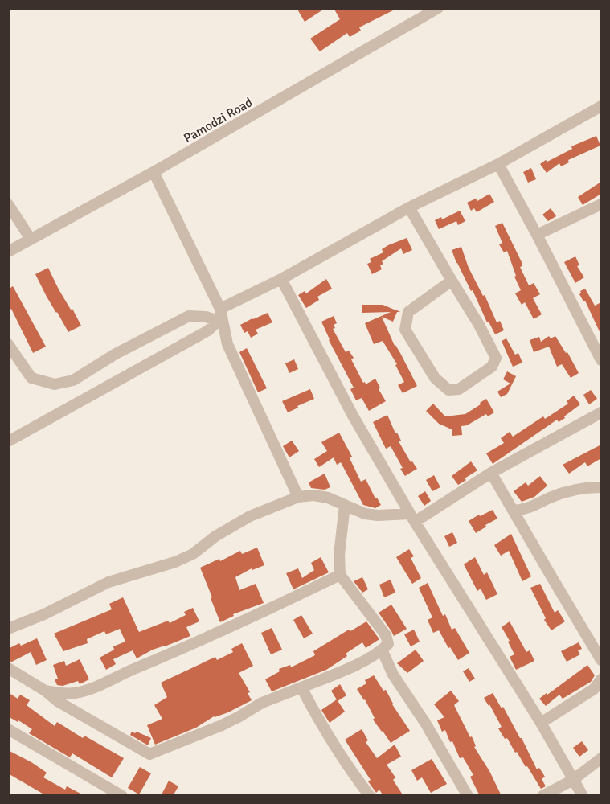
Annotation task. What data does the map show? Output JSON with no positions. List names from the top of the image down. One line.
{"streets":{"street":["Pamodzi Road"]}}
